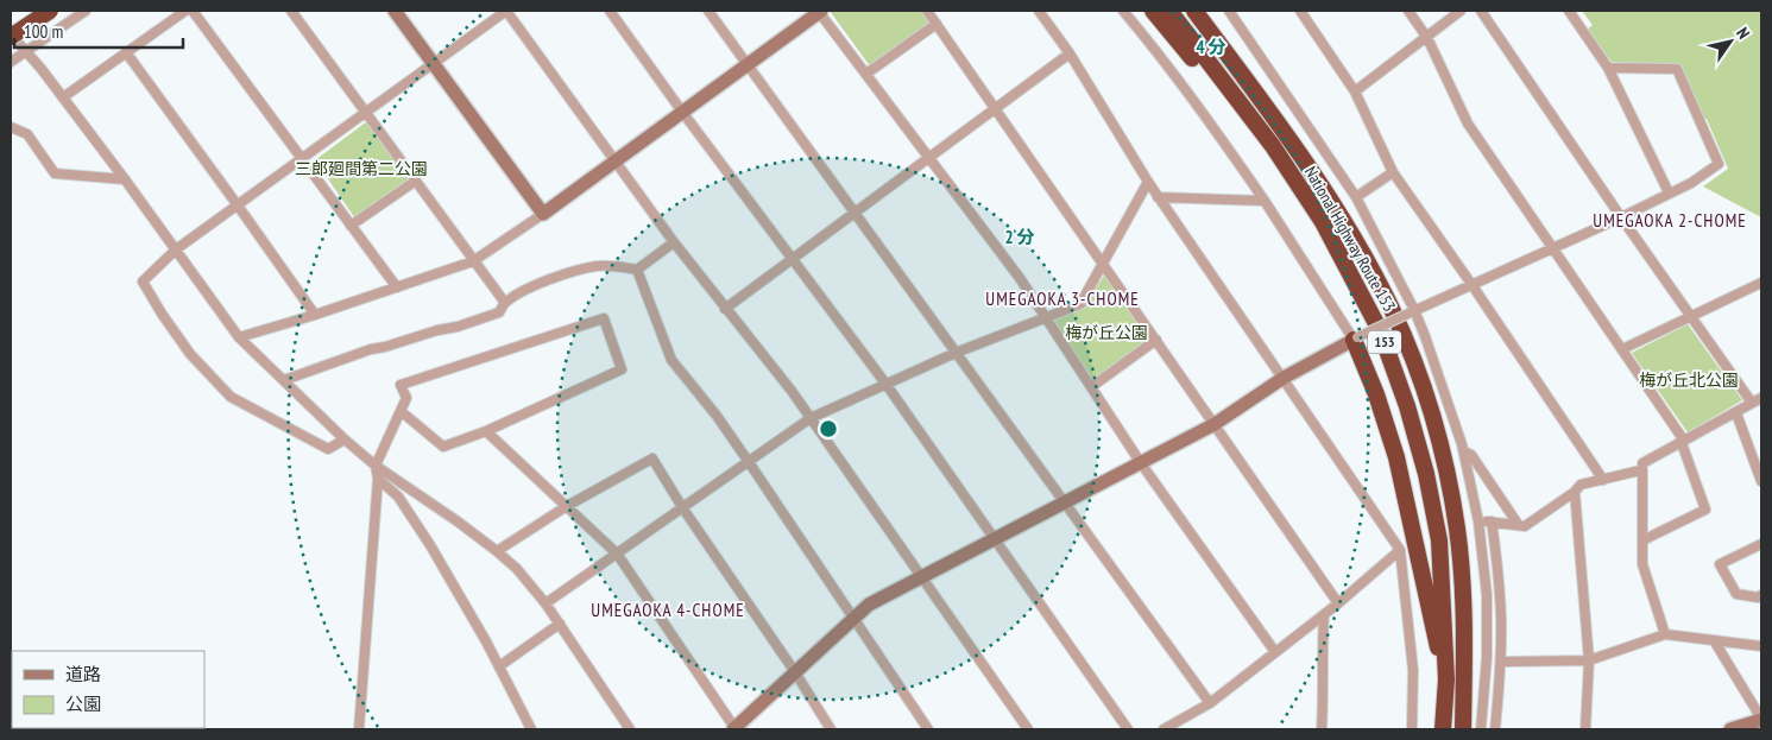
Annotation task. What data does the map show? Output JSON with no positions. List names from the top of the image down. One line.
{"streets":{"highway":["National Highway Route 153","153"]},"crossings":[["National Highway Route 153","153"]],"districts":["UMEGAOKA 2-CHOME","UMEGAOKA 3-CHOME","UMEGAOKA 4-CHOME"],"parks":["三郎廻間第二公園","梅が丘公園","梅が丘北公園"],"legend":["道路","公園"],"scale_bar":"100 m","north":"top right","rings":["4 分","2 分"]}
